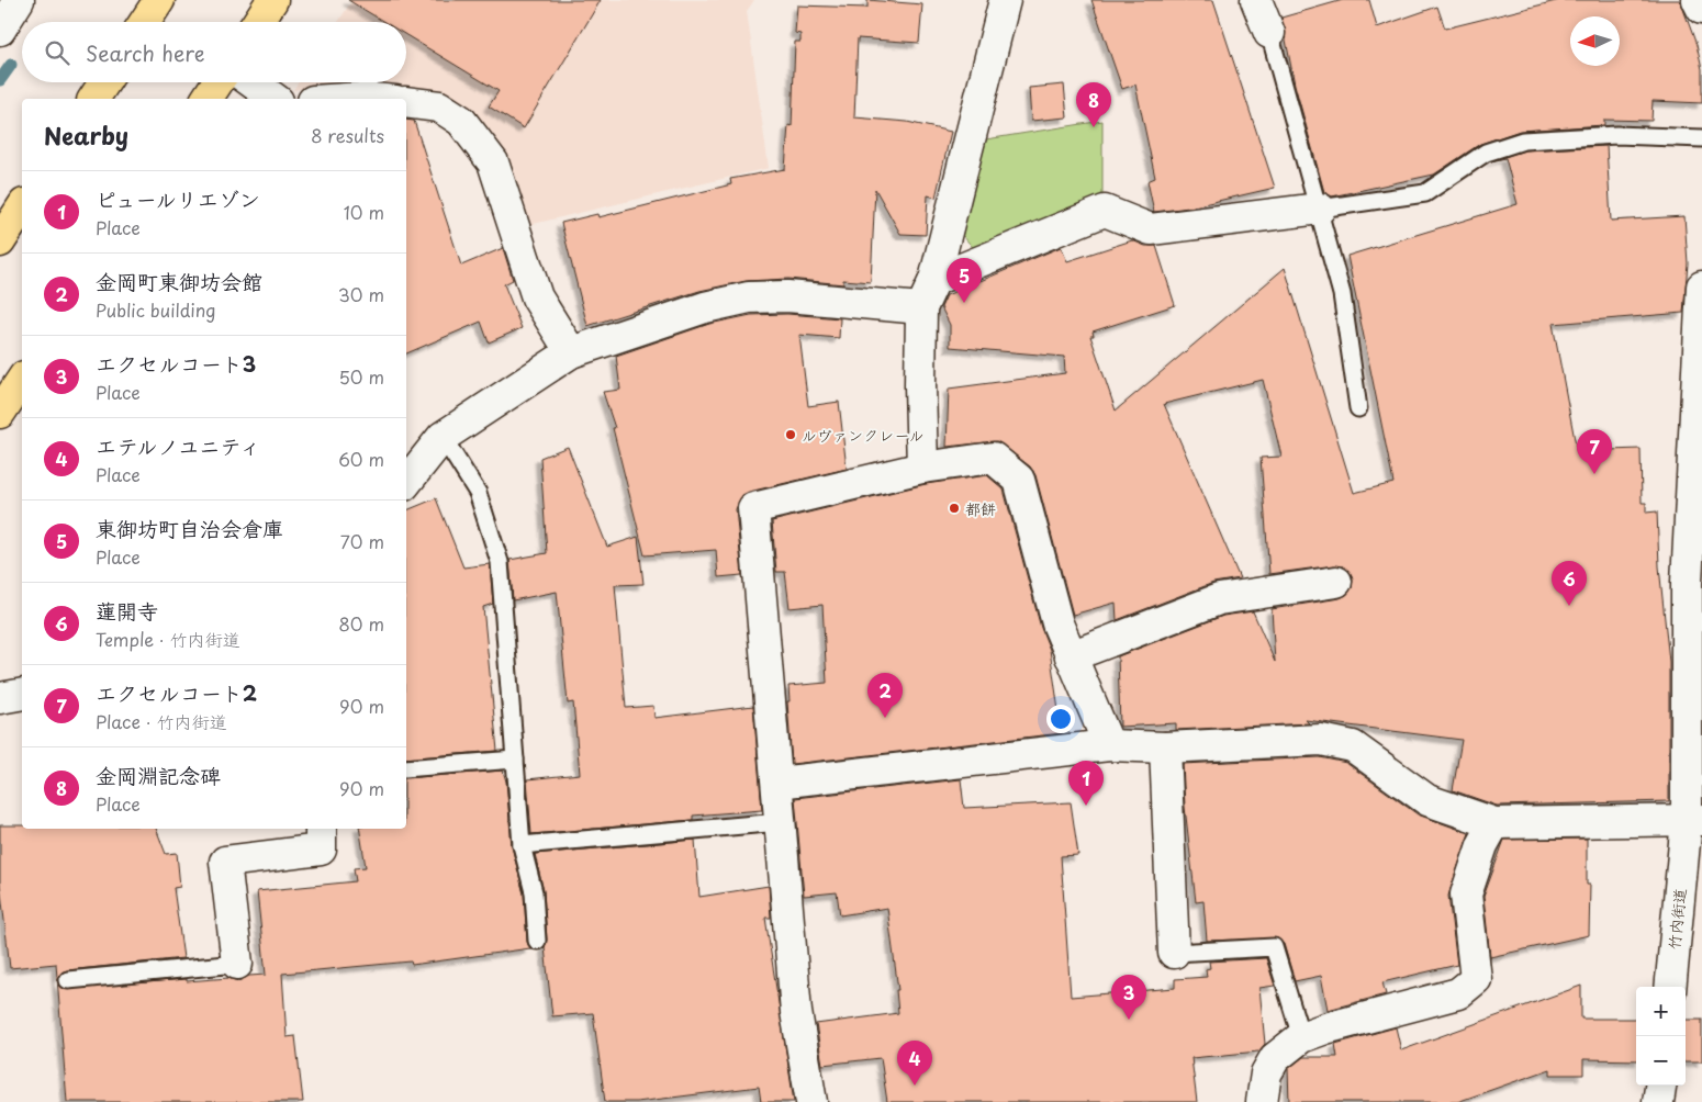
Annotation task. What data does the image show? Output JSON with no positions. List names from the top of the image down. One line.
{"streets":{"street":["竹内街道"]},"places":["ルヴァンクレール","都餅"],"north":"left","page":{"search":"Search here","pins":["8","5","7","6","2","1","3","4"],"heading":["Nearby","8 results"],"list":[{"mark":"1","name":"ピュールリエゾン","note":"Place","value":"10 m"},{"mark":"2","name":"金岡町東御坊会館","note":"Public building","value":"30 m"},{"mark":"3","name":"エクセルコート3","note":"Place","value":"50 m"},{"mark":"4","name":"エテルノユニティ","note":"Place","value":"60 m"},{"mark":"5","name":"東御坊町自治会倉庫","note":"Place","value":"70 m"},{"mark":"6","name":"蓮開寺","note":"Temple · 竹内街道","value":"80 m"},{"mark":"7","name":"エクセルコート2","note":"Place · 竹内街道","value":"90 m"},{"mark":"8","name":"金岡淵記念碑","note":"Place","value":"90 m"}],"map_buttons":["+","−"]}}
